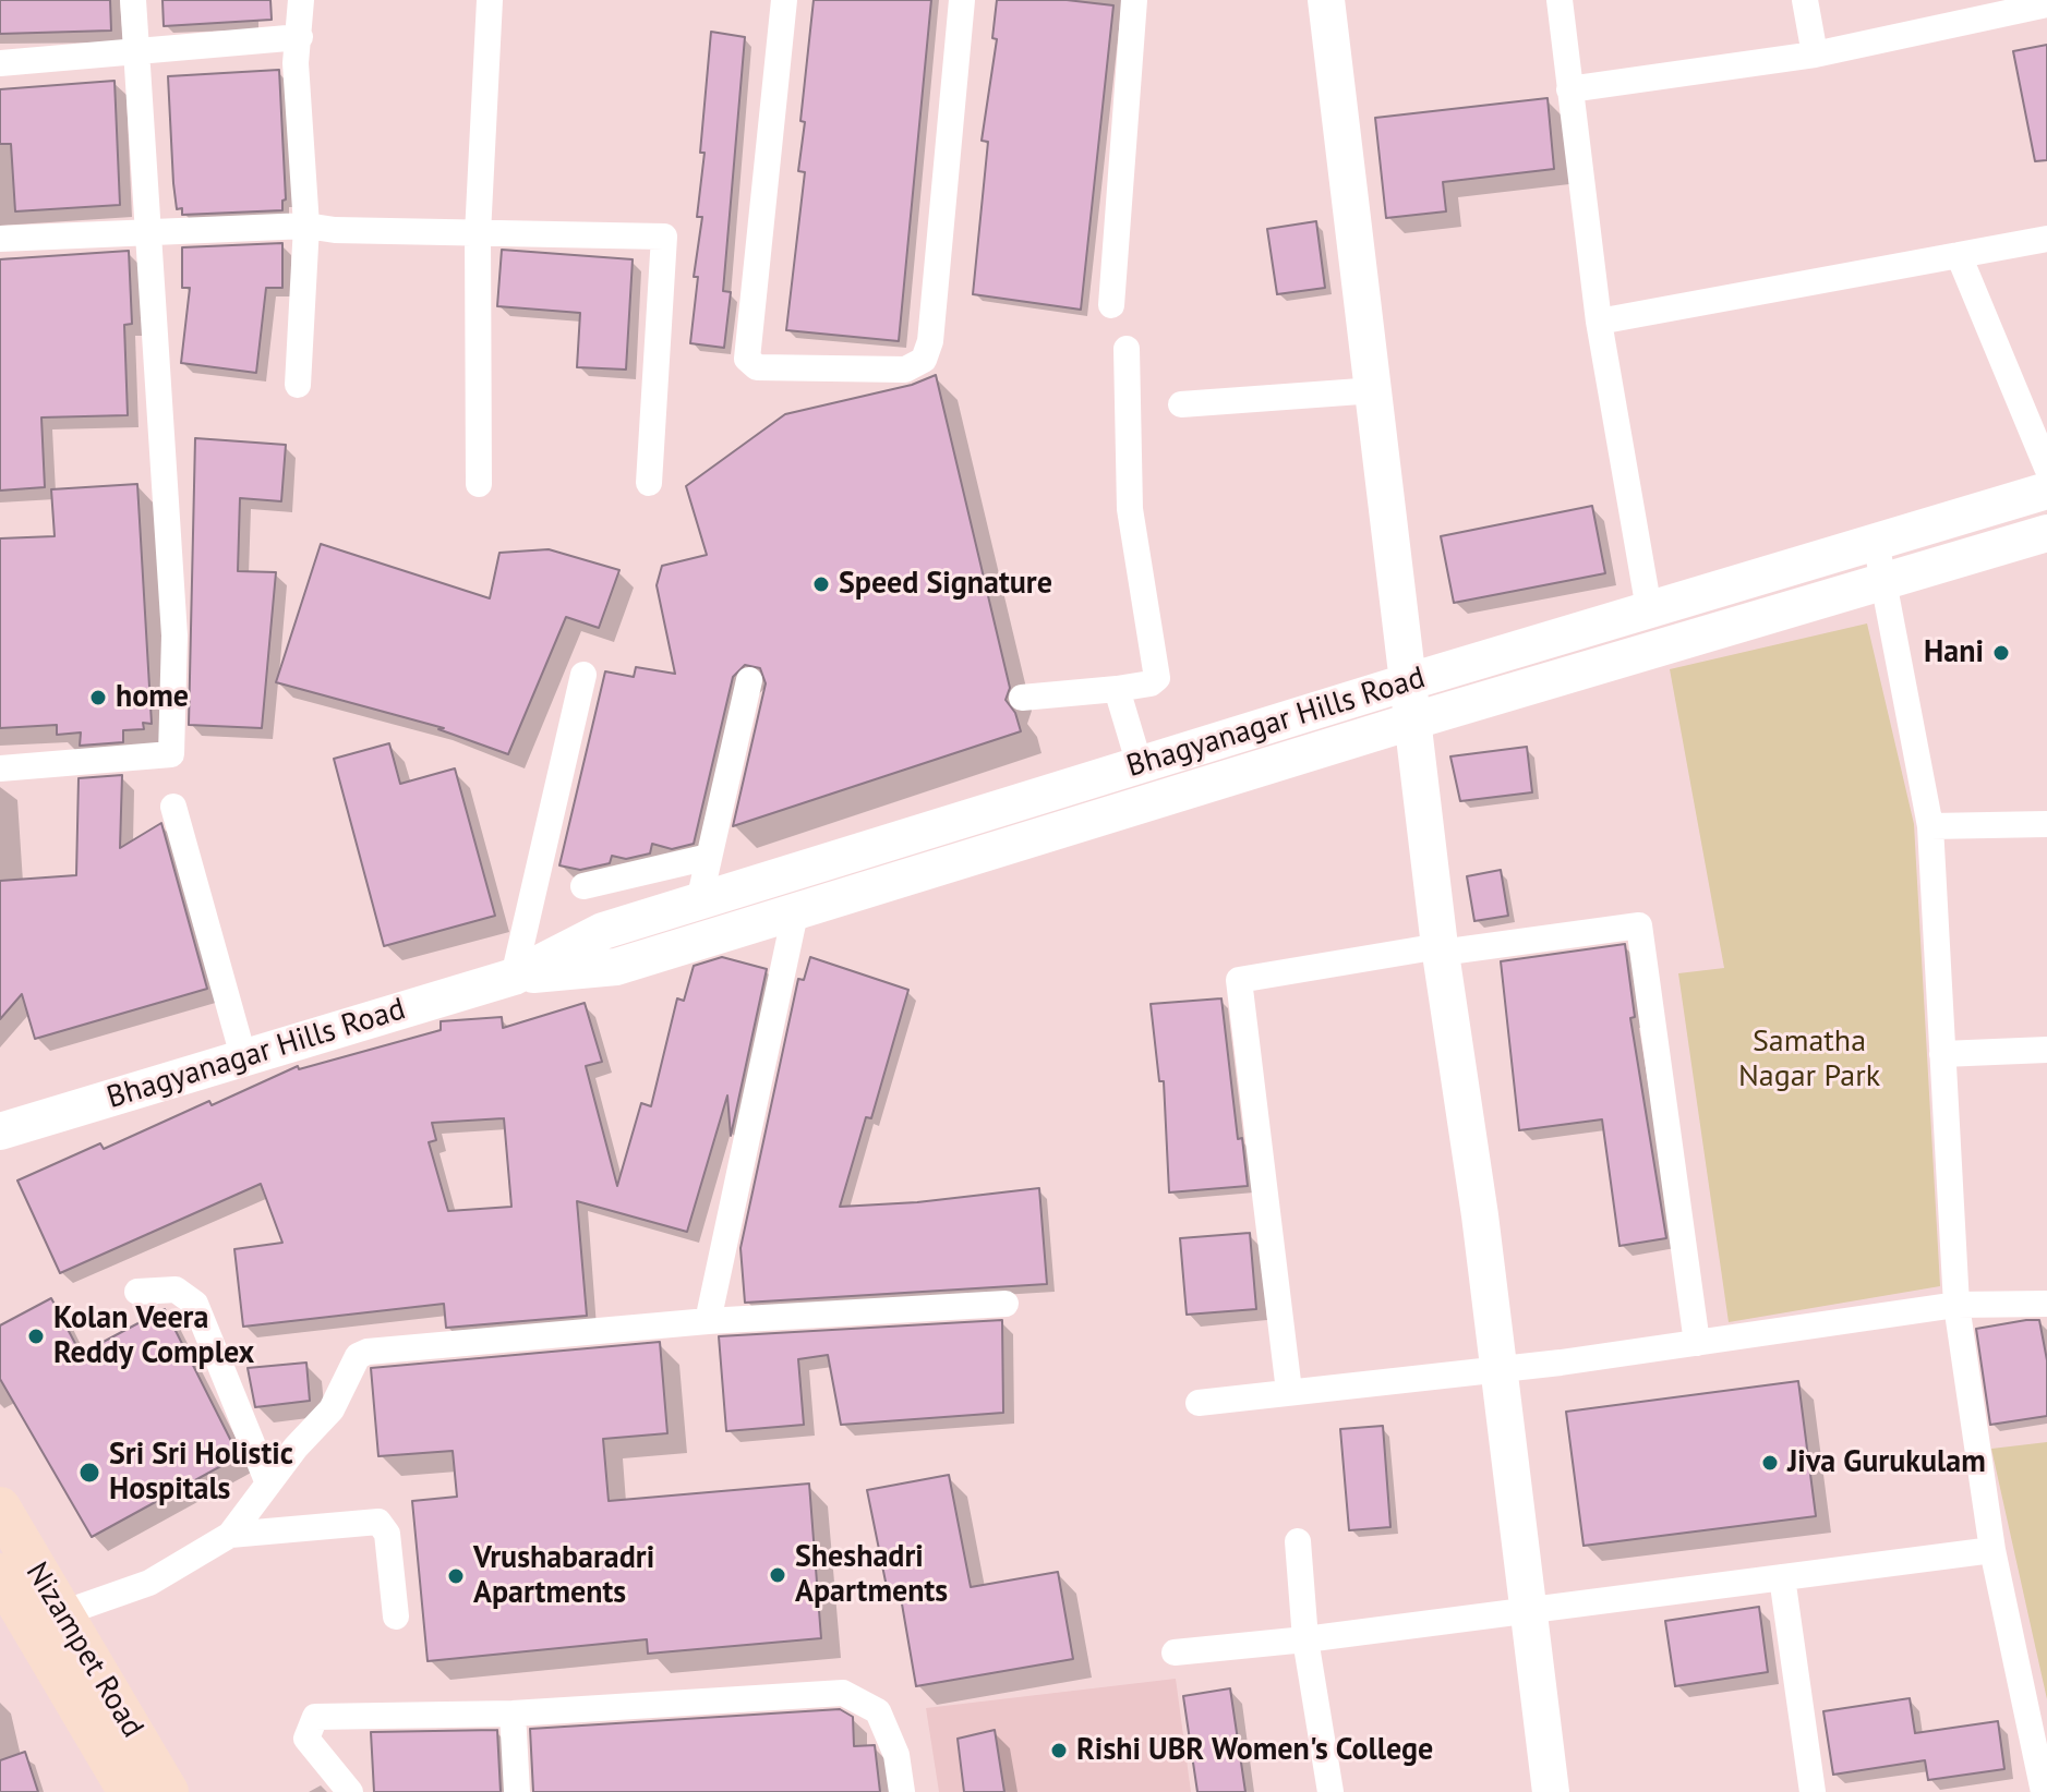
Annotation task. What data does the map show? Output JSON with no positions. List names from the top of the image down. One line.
{"streets":{"main road":["Bhagyanagar Hills Road","Nizampet Road"]},"parks":["Samatha Nagar Park"],"places":["Speed Signature","Hani","home","Kolan Veera Reddy Complex","Jiva Gurukulam","Sri Sri Holistic Hospitals","Sheshadri Apartments","Vrushabaradri Apartments","Rishi UBR Women's College"]}
